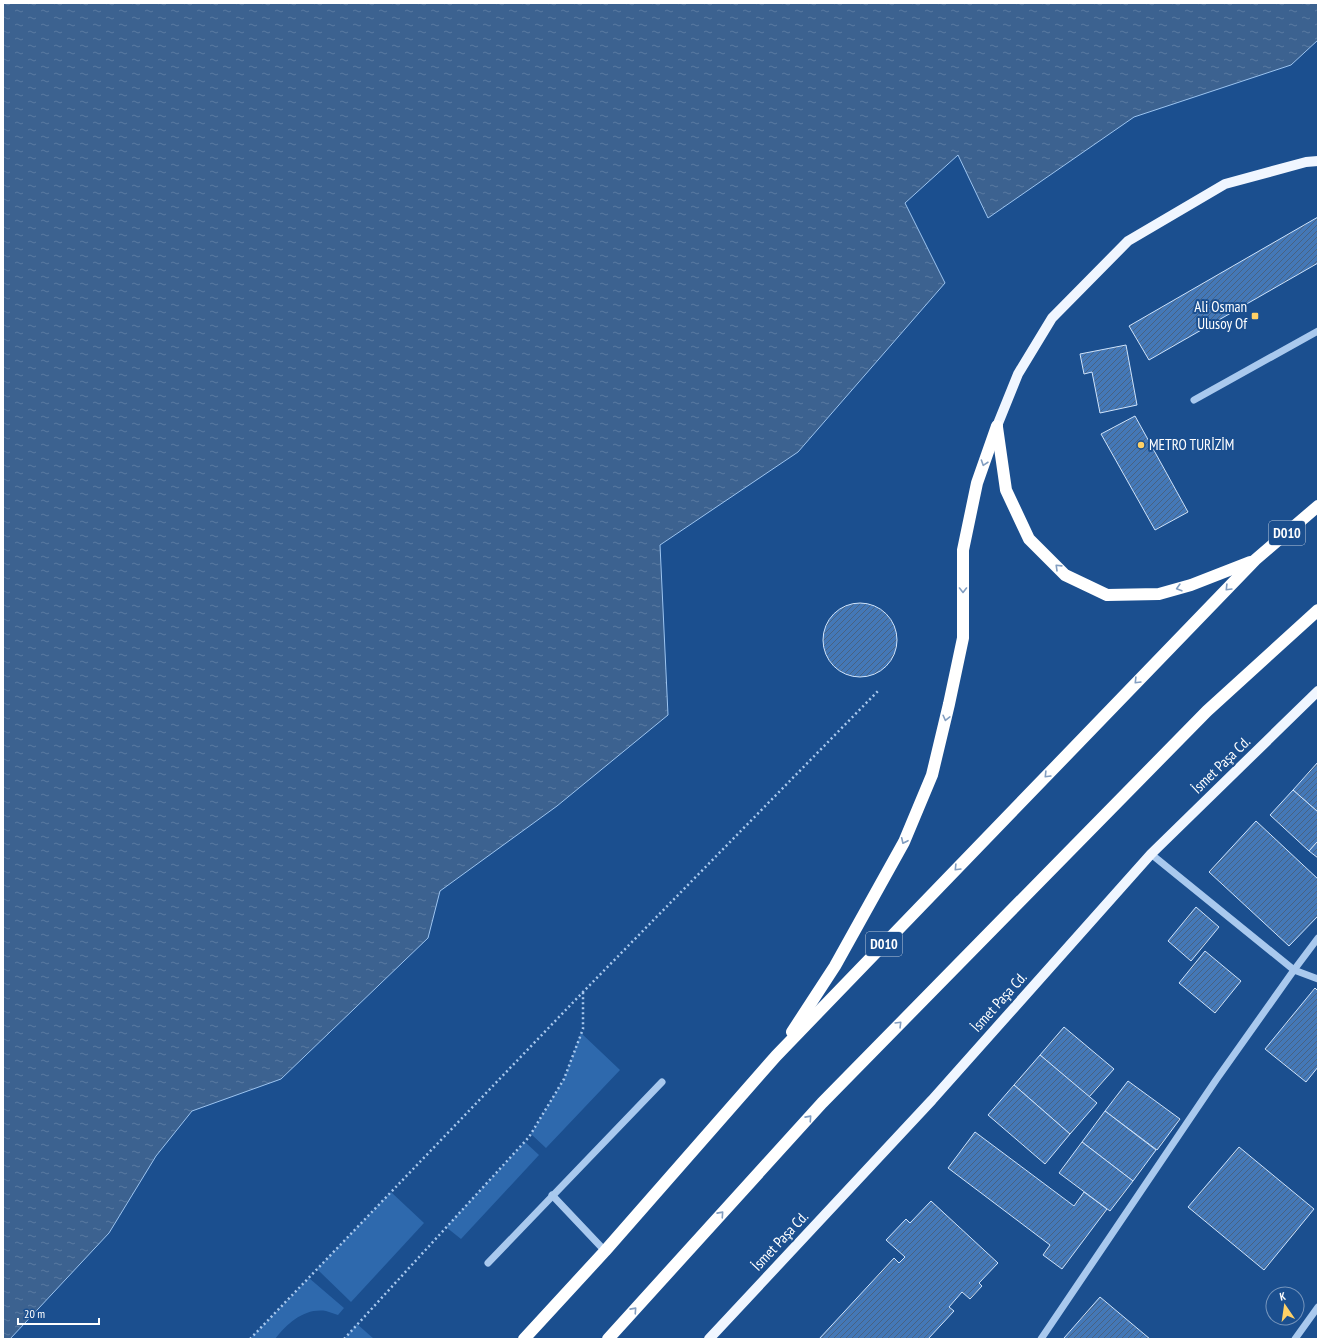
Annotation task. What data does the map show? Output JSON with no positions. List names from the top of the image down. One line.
{"streets":{"highway":["D010"],"main road":["İsmet Paşa Cd."]},"places":{"transit":["Ali Osman Ulusoy Of"],"other":["METRO TURİZİM"]},"scale_bar":"20 m","north":"top"}
